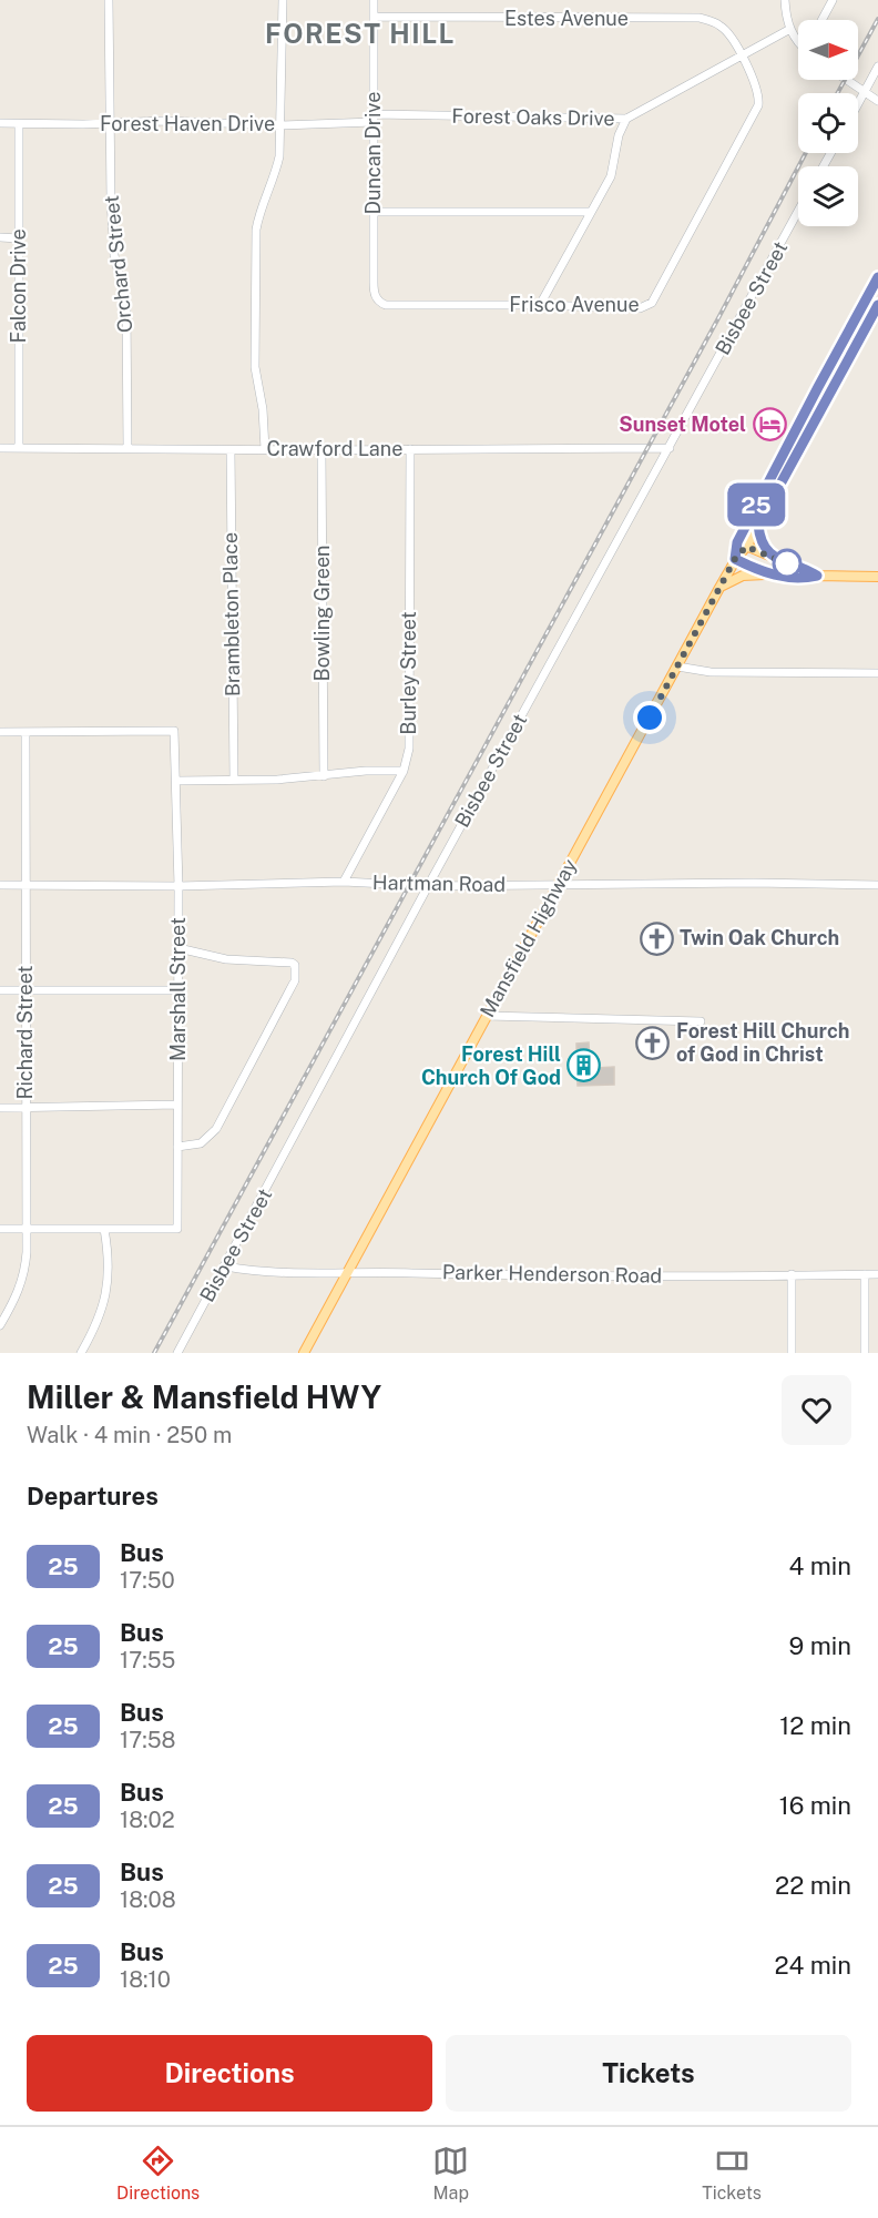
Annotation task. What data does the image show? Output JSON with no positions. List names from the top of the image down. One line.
{"streets":{"main road":["Mansfield Highway"],"street":["Estes Avenue","Forest Oaks Drive","Forest Haven Drive","Duncan Drive","Orchard Street","Falcon Drive","Bisbee Street","Frisco Avenue","Crawford Lane","Bowling Green","Brambleton Place","Burley Street","Hartman Road","Marshall Street","Richard Street","Parker Henderson Road"]},"crossings":[["Estes Avenue","Forest Oaks Drive"],["Estes Avenue","Duncan Drive"],["Estes Avenue","Frisco Avenue"],["Forest Oaks Drive","Forest Haven Drive"],["Forest Oaks Drive","Duncan Drive"],["Forest Oaks Drive","Frisco Avenue"],["Forest Haven Drive","Duncan Drive"],["Forest Haven Drive","Orchard Street"],["Forest Haven Drive","Falcon Drive"],["Duncan Drive","Frisco Avenue"],["Orchard Street","Crawford Lane"],["Falcon Drive","Crawford Lane"],["Bisbee Street","Crawford Lane"],["Bisbee Street","Hartman Road"],["Bisbee Street","Parker Henderson Road"],["Crawford Lane","Bowling Green"],["Crawford Lane","Brambleton Place"],["Crawford Lane","Burley Street"],["Burley Street","Hartman Road"],["Hartman Road","Mansfield Highway"],["Hartman Road","Marshall Street"],["Hartman Road","Richard Street"],["Mansfield Highway","Parker Henderson Road"],["Marshall Street","Richard Street"]],"districts":["FOREST HILL"],"places":{"hotel":["Sunset Motel"],"church":["Twin Oak Church","Forest Hill Church of God in Christ"],"building":["Forest Hill Church Of God"]},"lines":["bus line 25"],"north":"right","page":{"on_map":"25","heading":[["Miller & Mansfield HWY","Walk · 4 min · 250 m"],"Departures"],"list":[{"mark":"25","name":"Bus","note":"17:50","value":"4 min"},{"mark":"25","name":"Bus","note":"17:55","value":"9 min"},{"mark":"25","name":"Bus","note":"17:58","value":"12 min"},{"mark":"25","name":"Bus","note":"18:02","value":"16 min"},{"mark":"25","name":"Bus","note":"18:08","value":"22 min"},{"mark":"25","name":"Bus","note":"18:10","value":"24 min"}],"buttons":["Directions","Tickets"],"tabs":["Directions","Map","Tickets"]}}
